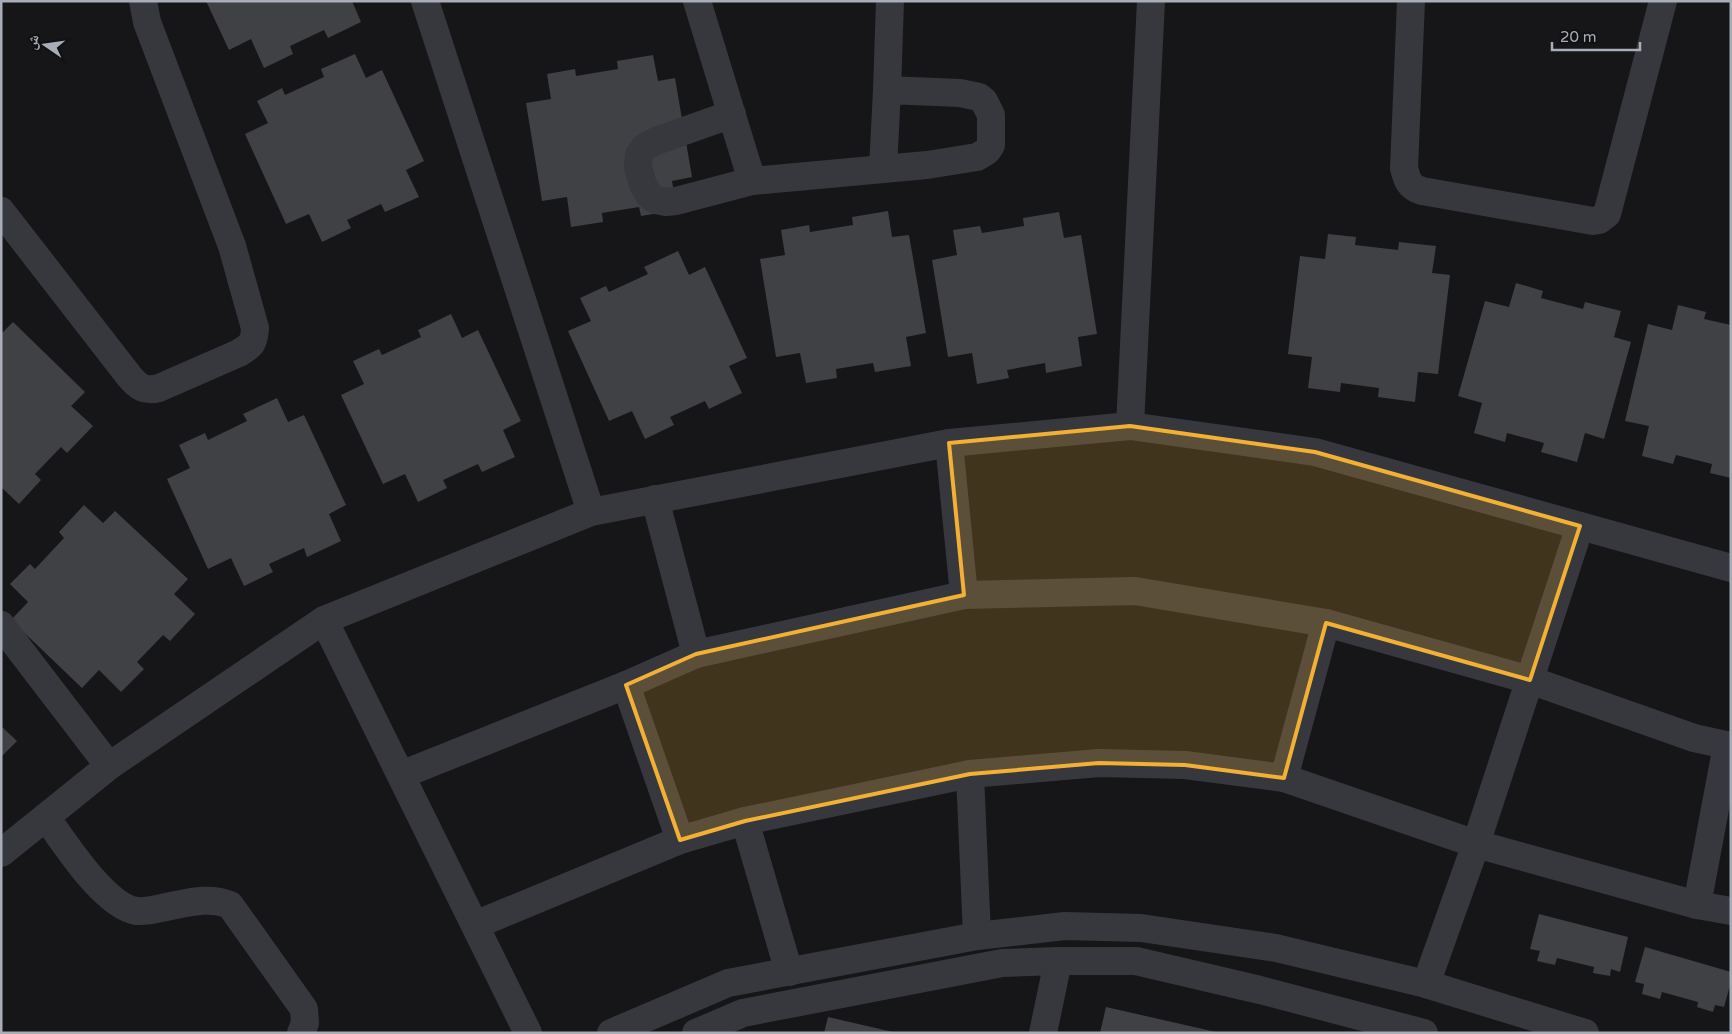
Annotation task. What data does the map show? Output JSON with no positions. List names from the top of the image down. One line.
{"scale_bar":"20 m","north":"left"}
